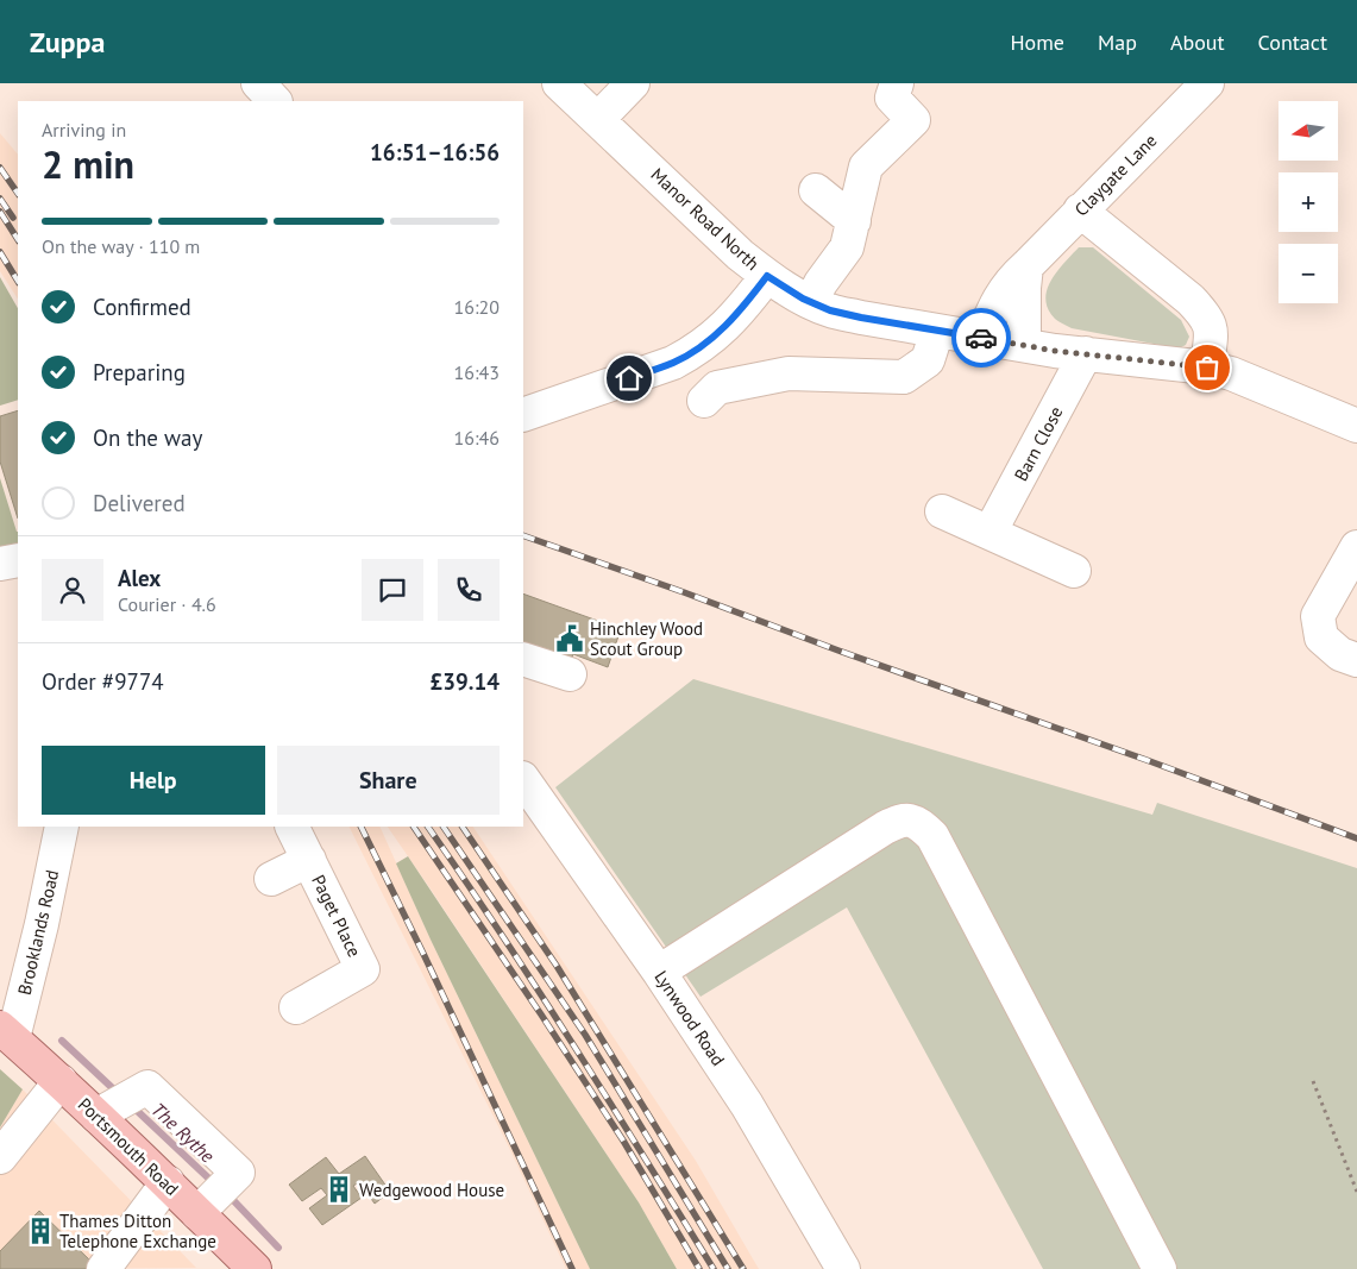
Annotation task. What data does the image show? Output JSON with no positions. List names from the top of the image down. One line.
{"streets":{"main road":["Portsmouth Road"],"street":["Claygate Lane","Manor Road North","Barn Close","Paget Place","Brooklands Road","Lynwood Road"]},"crossings":[["Claygate Lane","Manor Road North"],["Manor Road North","Barn Close"],["Brooklands Road","Portsmouth Road"]],"water":["The Rythe"],"places":{"public building":["Hinchley Wood Scout Group"],"building":["Wedgewood House","Thames Ditton Telephone Exchange"]},"north":"left","page":{"header":"Zuppa","nav":["Home","Map","About","Contact"],"map_buttons":["+","−"],"heading":["2 min","Arriving in","16:51–16:56"],"panel":["Alex","Courier · 4.6","Order #9774","£39.14"],"bar":"On the way · 110 m","list":[["Confirmed","16:20"],["Preparing","16:43"],["On the way","16:46"],"Delivered"],"buttons":["Help","Share"]}}
